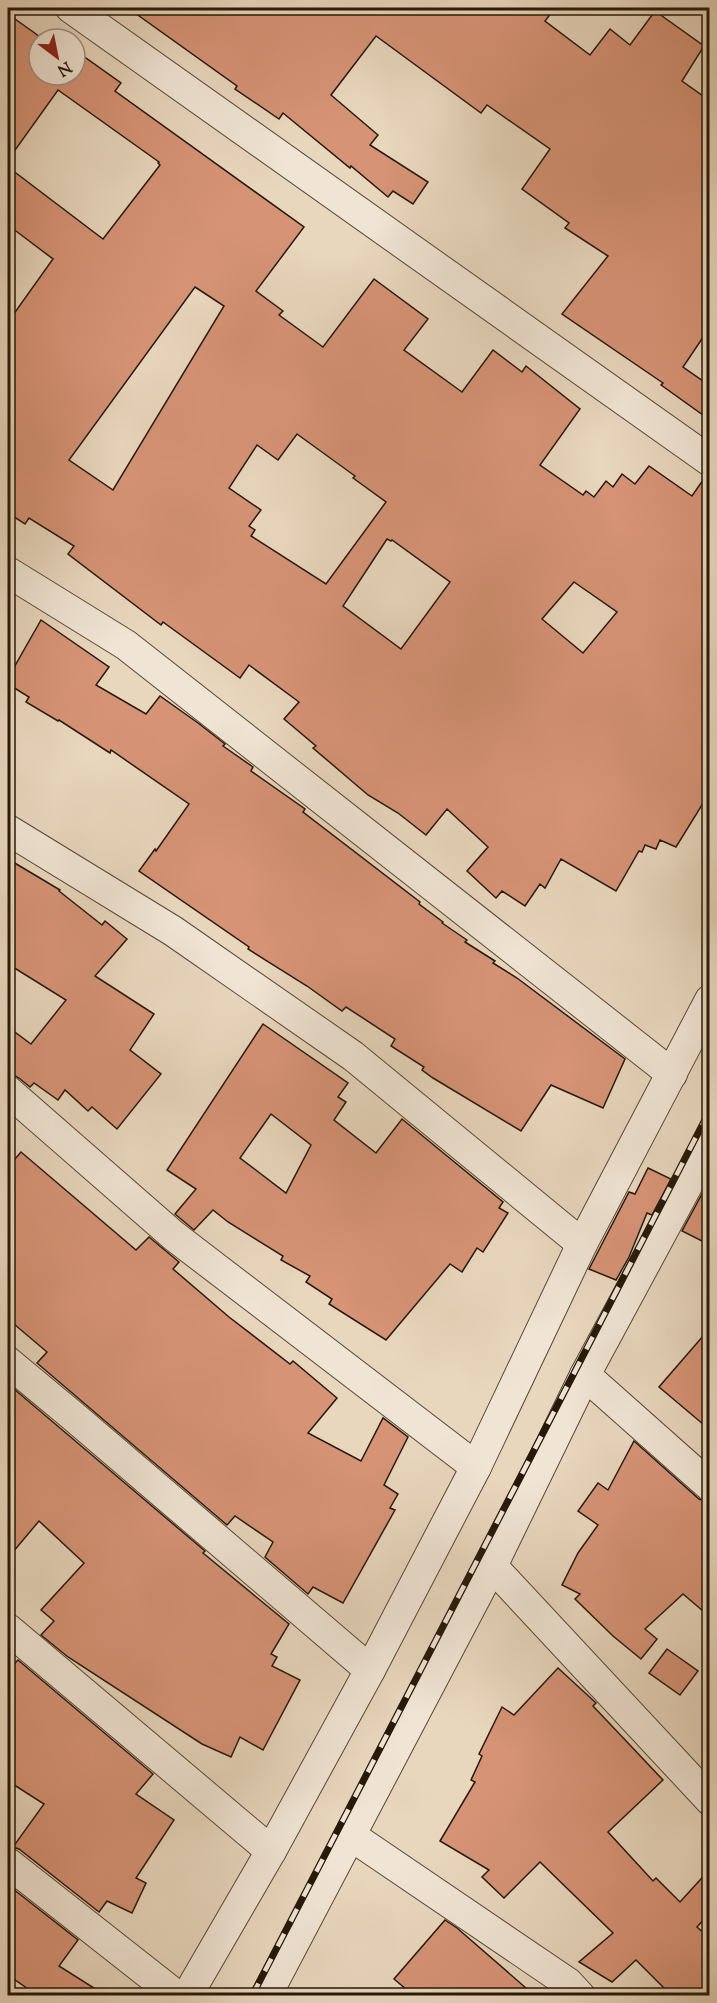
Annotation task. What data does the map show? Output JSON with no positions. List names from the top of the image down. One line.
{"north":"bottom right"}
